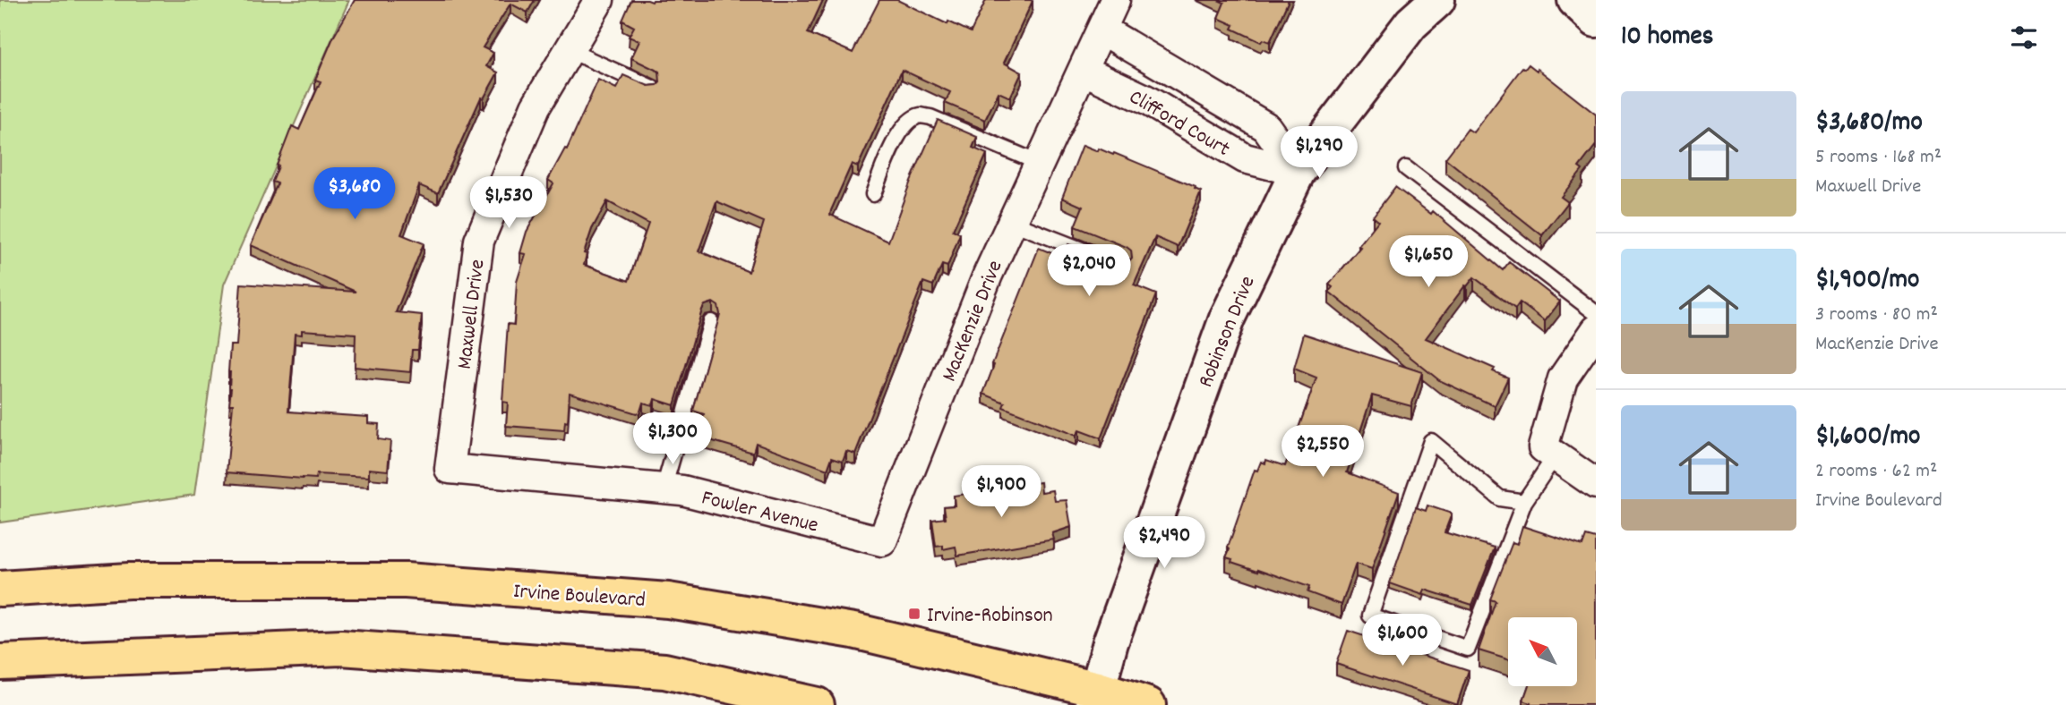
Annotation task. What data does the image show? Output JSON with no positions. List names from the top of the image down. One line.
{"streets":{"main road":["Irvine Boulevard"],"street":["Clifford Court","Maxwell Drive","MacKenzie Drive","Robinson Drive","Fowler Avenue"]},"crossings":[["Clifford Court","MacKenzie Drive"],["Clifford Court","Robinson Drive"],["Maxwell Drive","Fowler Avenue"],["MacKenzie Drive","Fowler Avenue"],["Robinson Drive","Irvine Boulevard"]],"places":{"transit":["Irvine-Robinson"]},"north":"top left","page":{"heading":"10 homes","list":[{"name":"$3,680/mo","note":"5 rooms · 168 m² · Maxwell Drive"},{"name":"$1,900/mo","note":"3 rooms · 80 m² · MacKenzie Drive"},{"name":"$1,600/mo","note":"2 rooms · 62 m² · Irvine Boulevard"}],"price":["$1,290","$3,680","$1,530","$1,650","$2,040","$1,300","$2,550","$1,900","$2,490","$1,600"]}}
